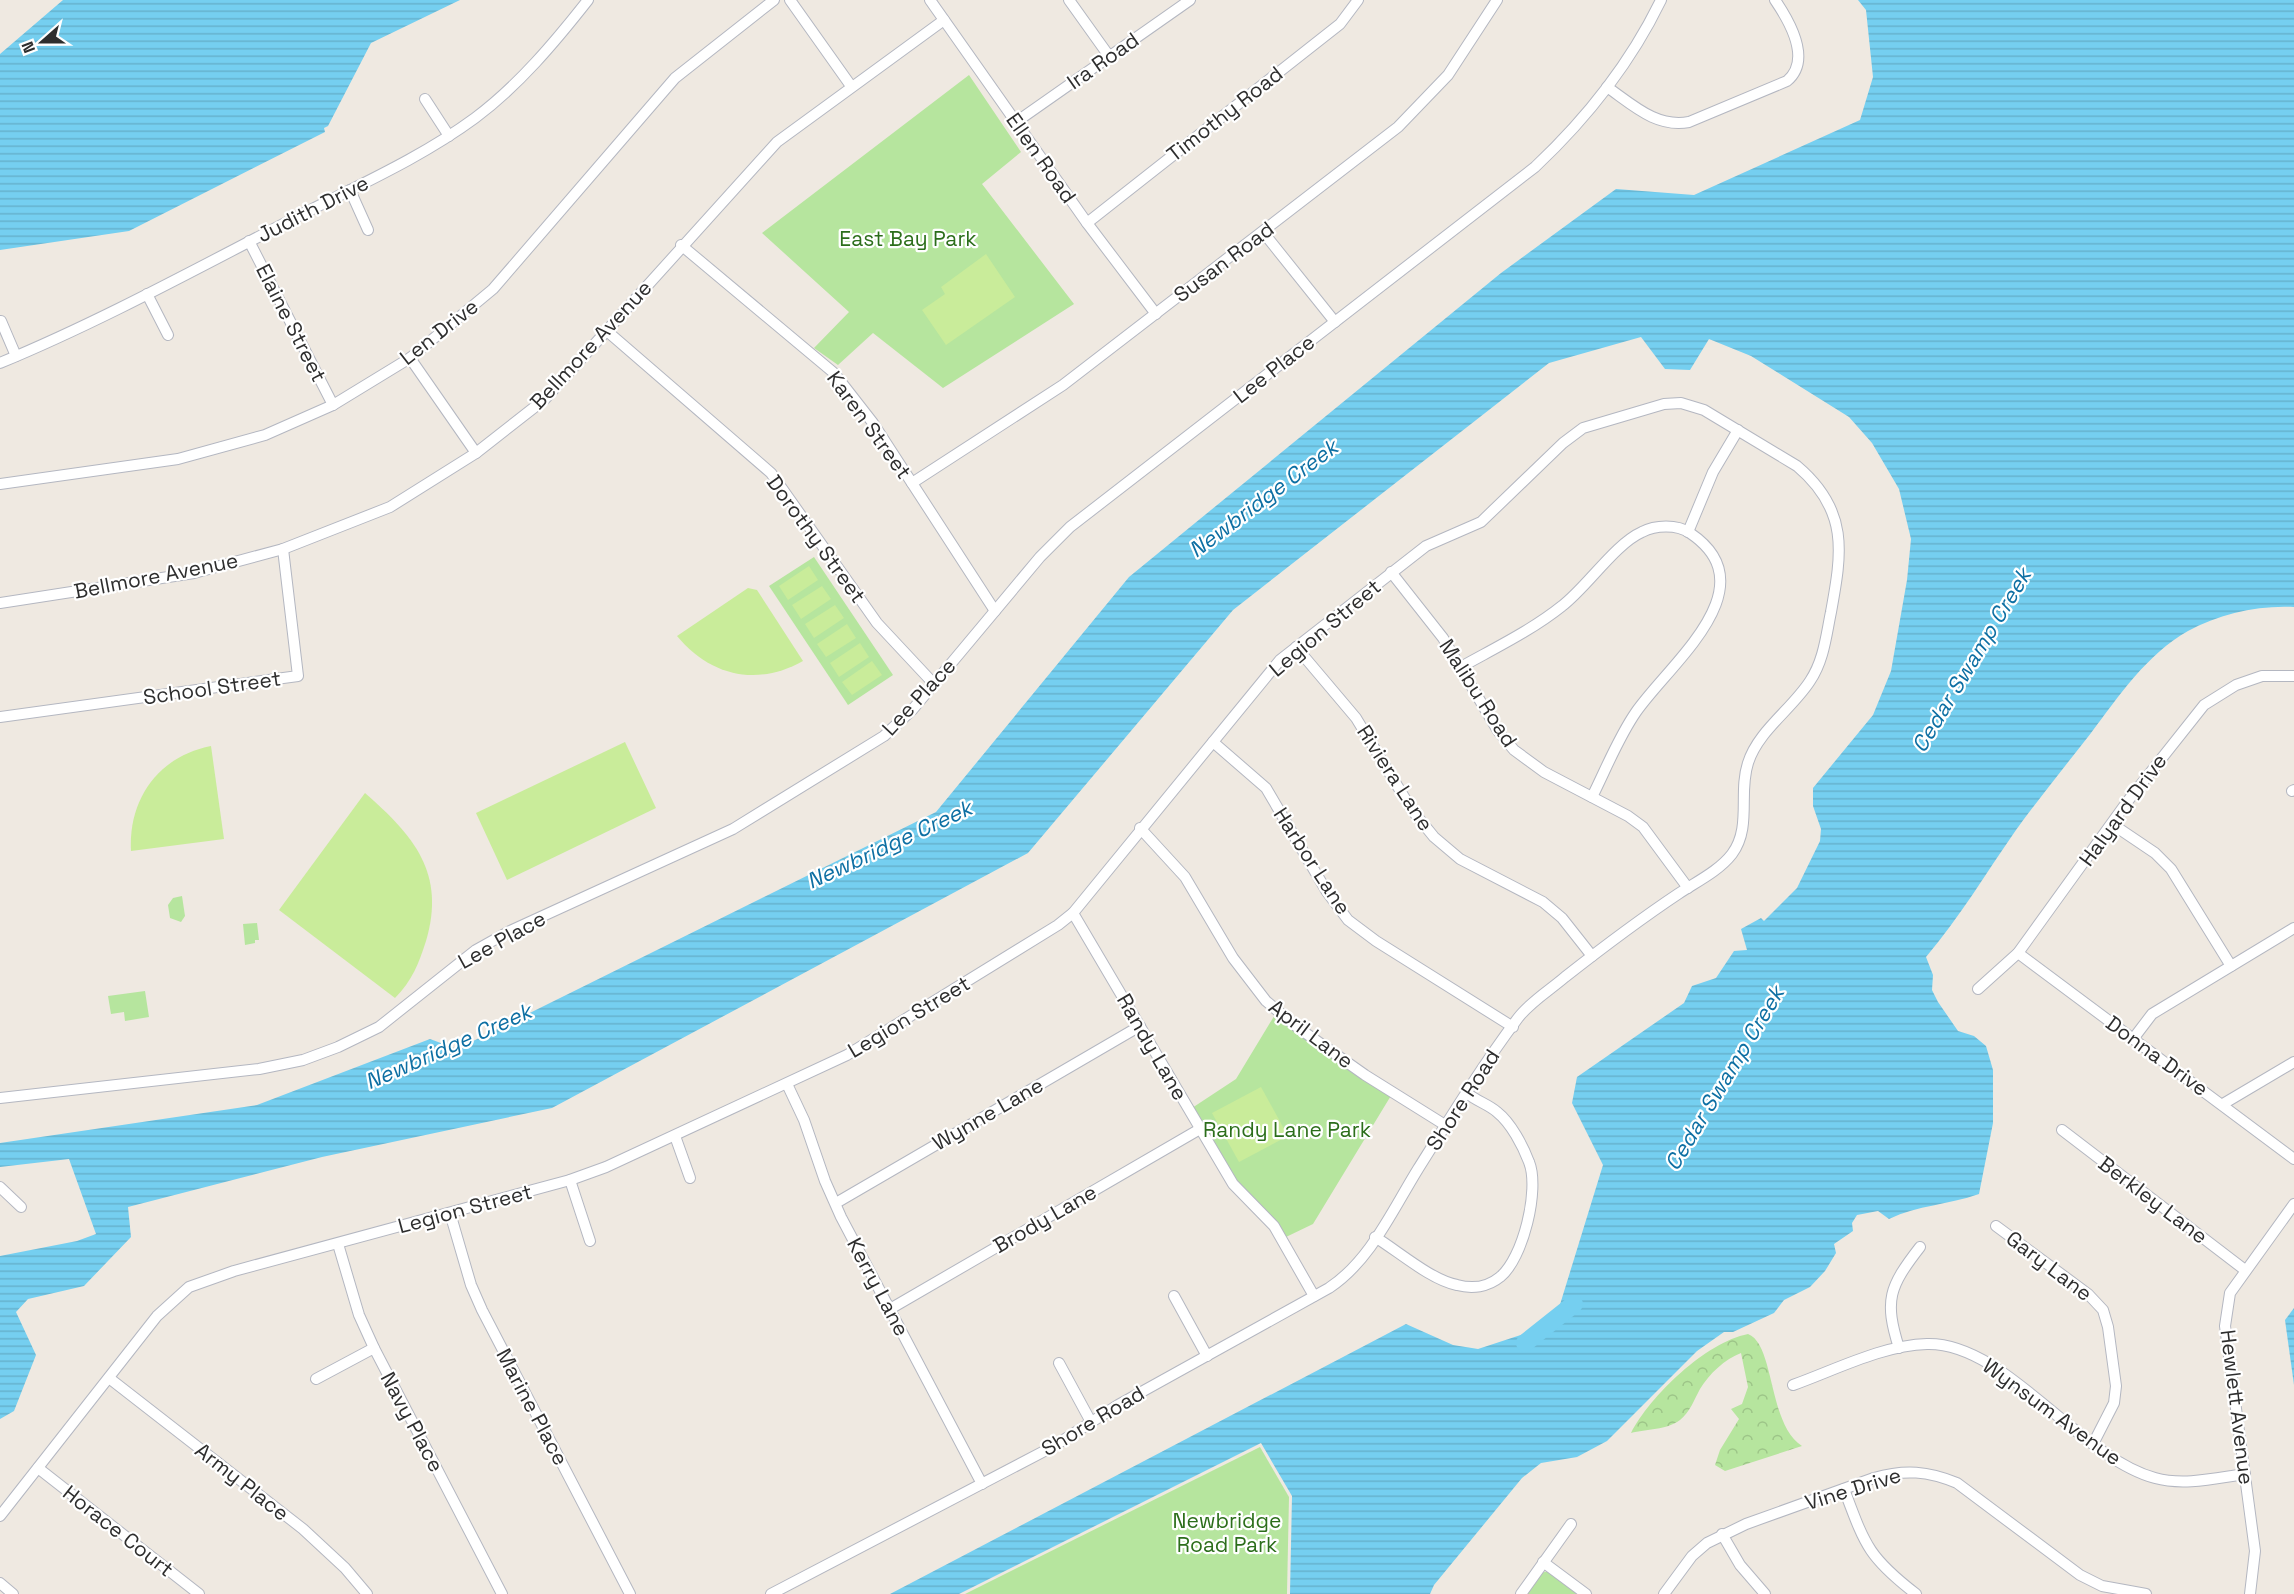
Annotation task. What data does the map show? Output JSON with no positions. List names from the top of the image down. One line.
{"streets":{"street":["Ira Road","Timothy Road","Ellen Road","Judith Drive","Susan Road","Elaine Street","Len Drive","Bellmore Avenue","Lee Place","Karen Street","Dorothy Street","Legion Street","School Street","Malibu Road","Riviera Lane","Halyard Drive","Harbor Lane","April Lane","Randy Lane","Donna Drive","Shore Road","Wynne Lane","Berkley Lane","Brody Lane","Gary Lane","Kerry Lane","Marine Place","Hewlett Avenue","Wynsum Avenue","Navy Place","Army Place","Vine Drive","Horace Court"]},"crossings":[["Ira Road","Ellen Road"],["Timothy Road","Ellen Road"],["Ellen Road","Susan Road"],["Ellen Road","Bellmore Avenue"],["Judith Drive","Elaine Street"],["Susan Road","Karen Street"],["Elaine Street","Len Drive"],["Bellmore Avenue","Karen Street"],["Bellmore Avenue","Dorothy Street"],["Bellmore Avenue","School Street"],["Lee Place","Karen Street"],["Lee Place","Dorothy Street"],["Legion Street","Malibu Road"],["Legion Street","Riviera Lane"],["Legion Street","Harbor Lane"],["Legion Street","April Lane"],["Legion Street","Randy Lane"],["Legion Street","Shore Road"],["Legion Street","Kerry Lane"],["Legion Street","Marine Place"],["Legion Street","Navy Place"],["Legion Street","Army Place"],["Legion Street","Horace Court"],["Malibu Road","Shore Road"],["Riviera Lane","Shore Road"],["Halyard Drive","Donna Drive"],["Harbor Lane","Shore Road"],["April Lane","Shore Road"],["Randy Lane","Shore Road"],["Randy Lane","Wynne Lane"],["Randy Lane","Brody Lane"],["Shore Road","Kerry Lane"],["Wynne Lane","Kerry Lane"],["Berkley Lane","Hewlett Avenue"],["Brody Lane","Kerry Lane"],["Gary Lane","Wynsum Avenue"],["Hewlett Avenue","Wynsum Avenue"]],"water":["Newbridge Creek","Cedar Swamp Creek"],"parks":["East Bay Park","Randy Lane Park","Newbridge Road Park"],"north":"left"}
